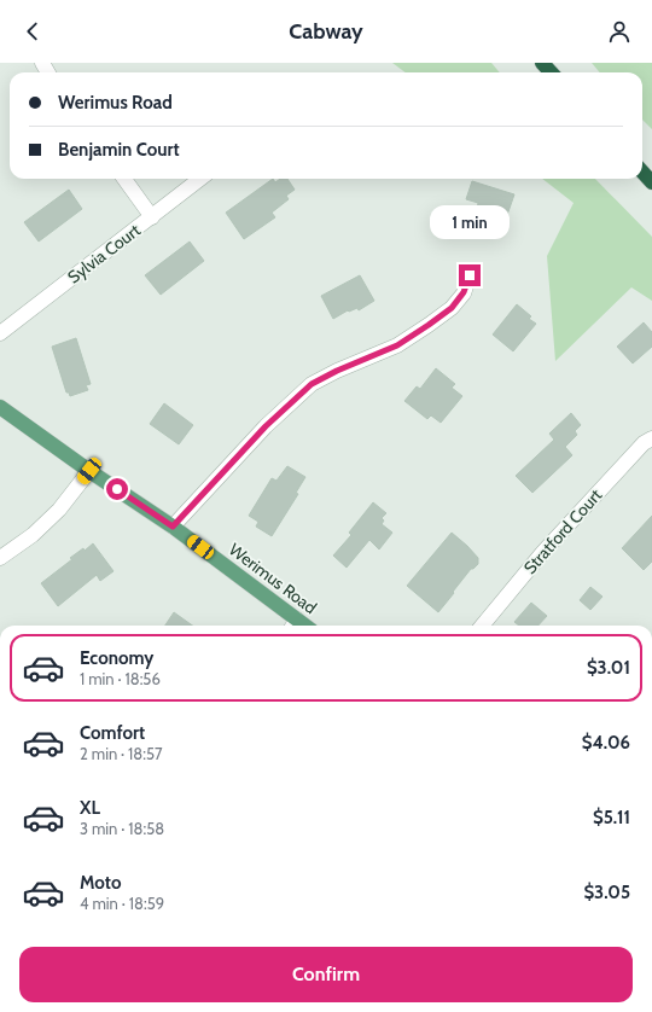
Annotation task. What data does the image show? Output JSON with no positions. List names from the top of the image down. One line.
{"streets":{"main road":["Werimus Road"],"street":["Sylvia Court","Stratford Court"]},"page":{"header":"Cabway","banner":["Werimus Road","Benjamin Court"],"bubble":"1 min","list":[{"name":"Economy","note":"1 min · 18:56","value":"$3.01"},{"name":"Comfort","note":"2 min · 18:57","value":"$4.06"},{"name":"XL","note":"3 min · 18:58","value":"$5.11"},{"name":"Moto","note":"4 min · 18:59","value":"$3.05"}],"buttons":"Confirm"}}
